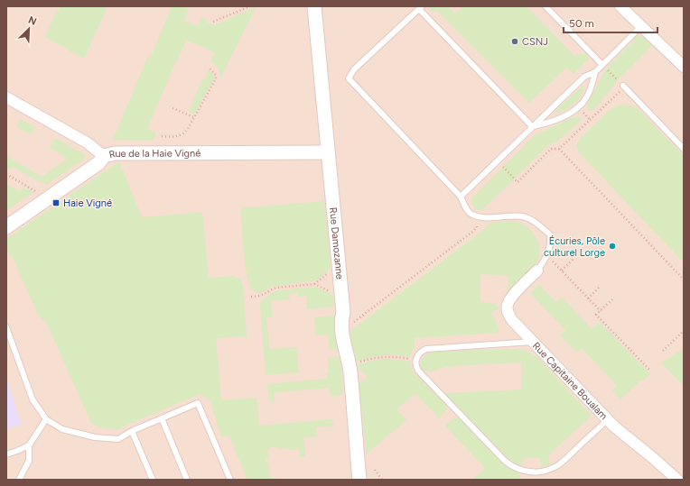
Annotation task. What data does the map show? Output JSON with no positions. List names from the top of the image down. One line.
{"streets":{"street":["Rue de la Haie Vigné","Rue Damozanne","Rue Capitaine Boualam"]},"crossings":[["Rue de la Haie Vigné","Rue Damozanne"]],"places":{"other":["CSNJ","Écuries, Pôle culturel Lorge"],"transit":["Haie Vigné"]},"scale_bar":"50 m","north":"top right"}
